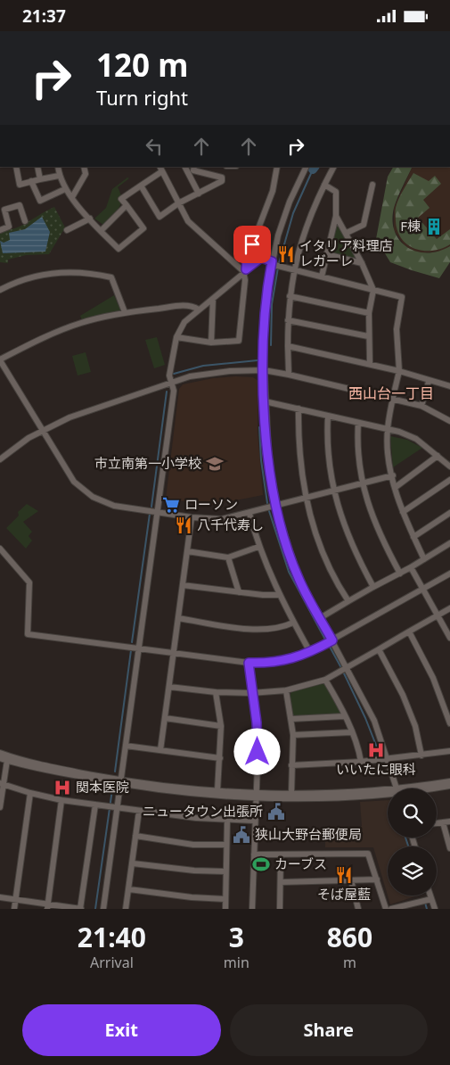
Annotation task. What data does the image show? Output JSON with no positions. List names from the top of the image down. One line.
{"districts":["西山台一丁目"],"places":{"building":["F棟"],"restaurant":["イタリア料理店 レガーレ","八千代寿し","そば屋藍"],"school or university":["市立南第一小学校"],"supermarket":["ローソン"],"hospital":["いいたに眼科","関本医院"],"public building":["ニュータウン出張所","狭山大野台郵便局"],"sports":["カーブス"]},"page":{"status":"21:37","turn":["120 m","Turn right"],"eta":["21:40","Arrival","3","min","860","m"],"buttons":["Exit","Share"]}}
